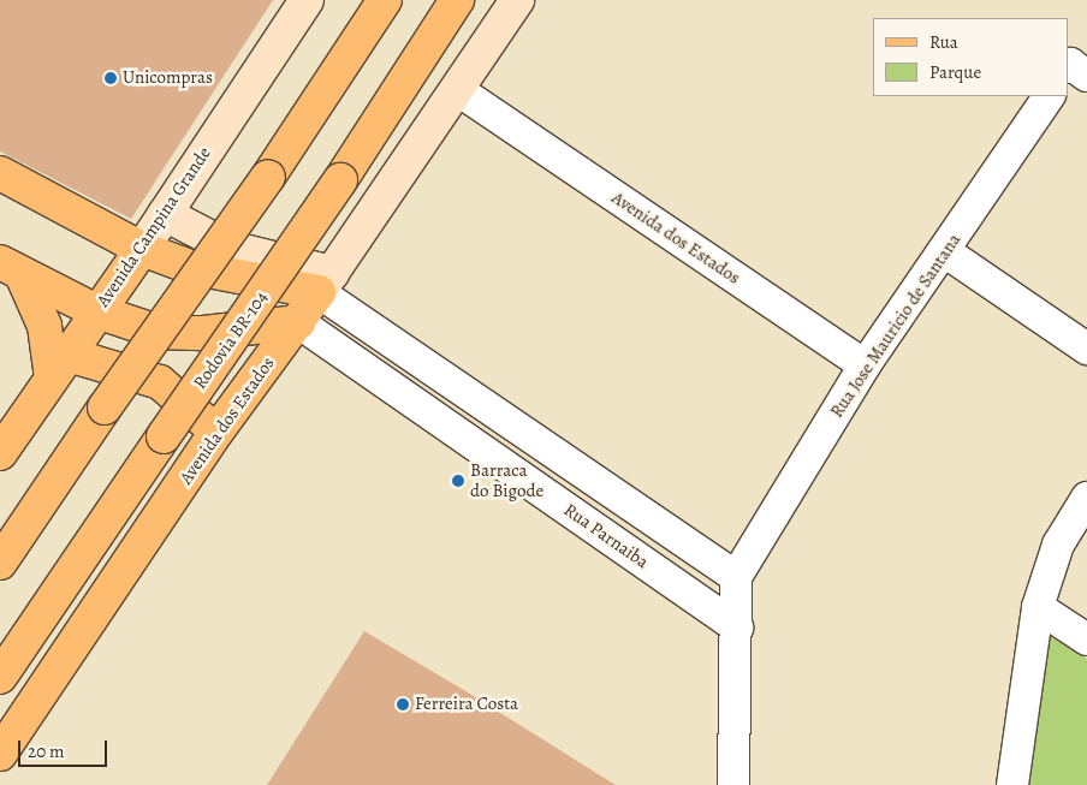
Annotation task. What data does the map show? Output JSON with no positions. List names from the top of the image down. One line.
{"streets":{"main road":["Avenida Campina Grande","Avenida dos Estados","Rodovia BR-104"],"street":["Rua Jose Mauricio de Santana","Rua Parnaiba"]},"crossings":[["Avenida dos Estados","Rua Jose Mauricio de Santana"],["Avenida dos Estados","Rua Parnaiba"]],"places":["Unicompras","Barraca do Bigode","Ferreira Costa"],"legend":["Rua","Parque"],"scale_bar":"20 m"}
